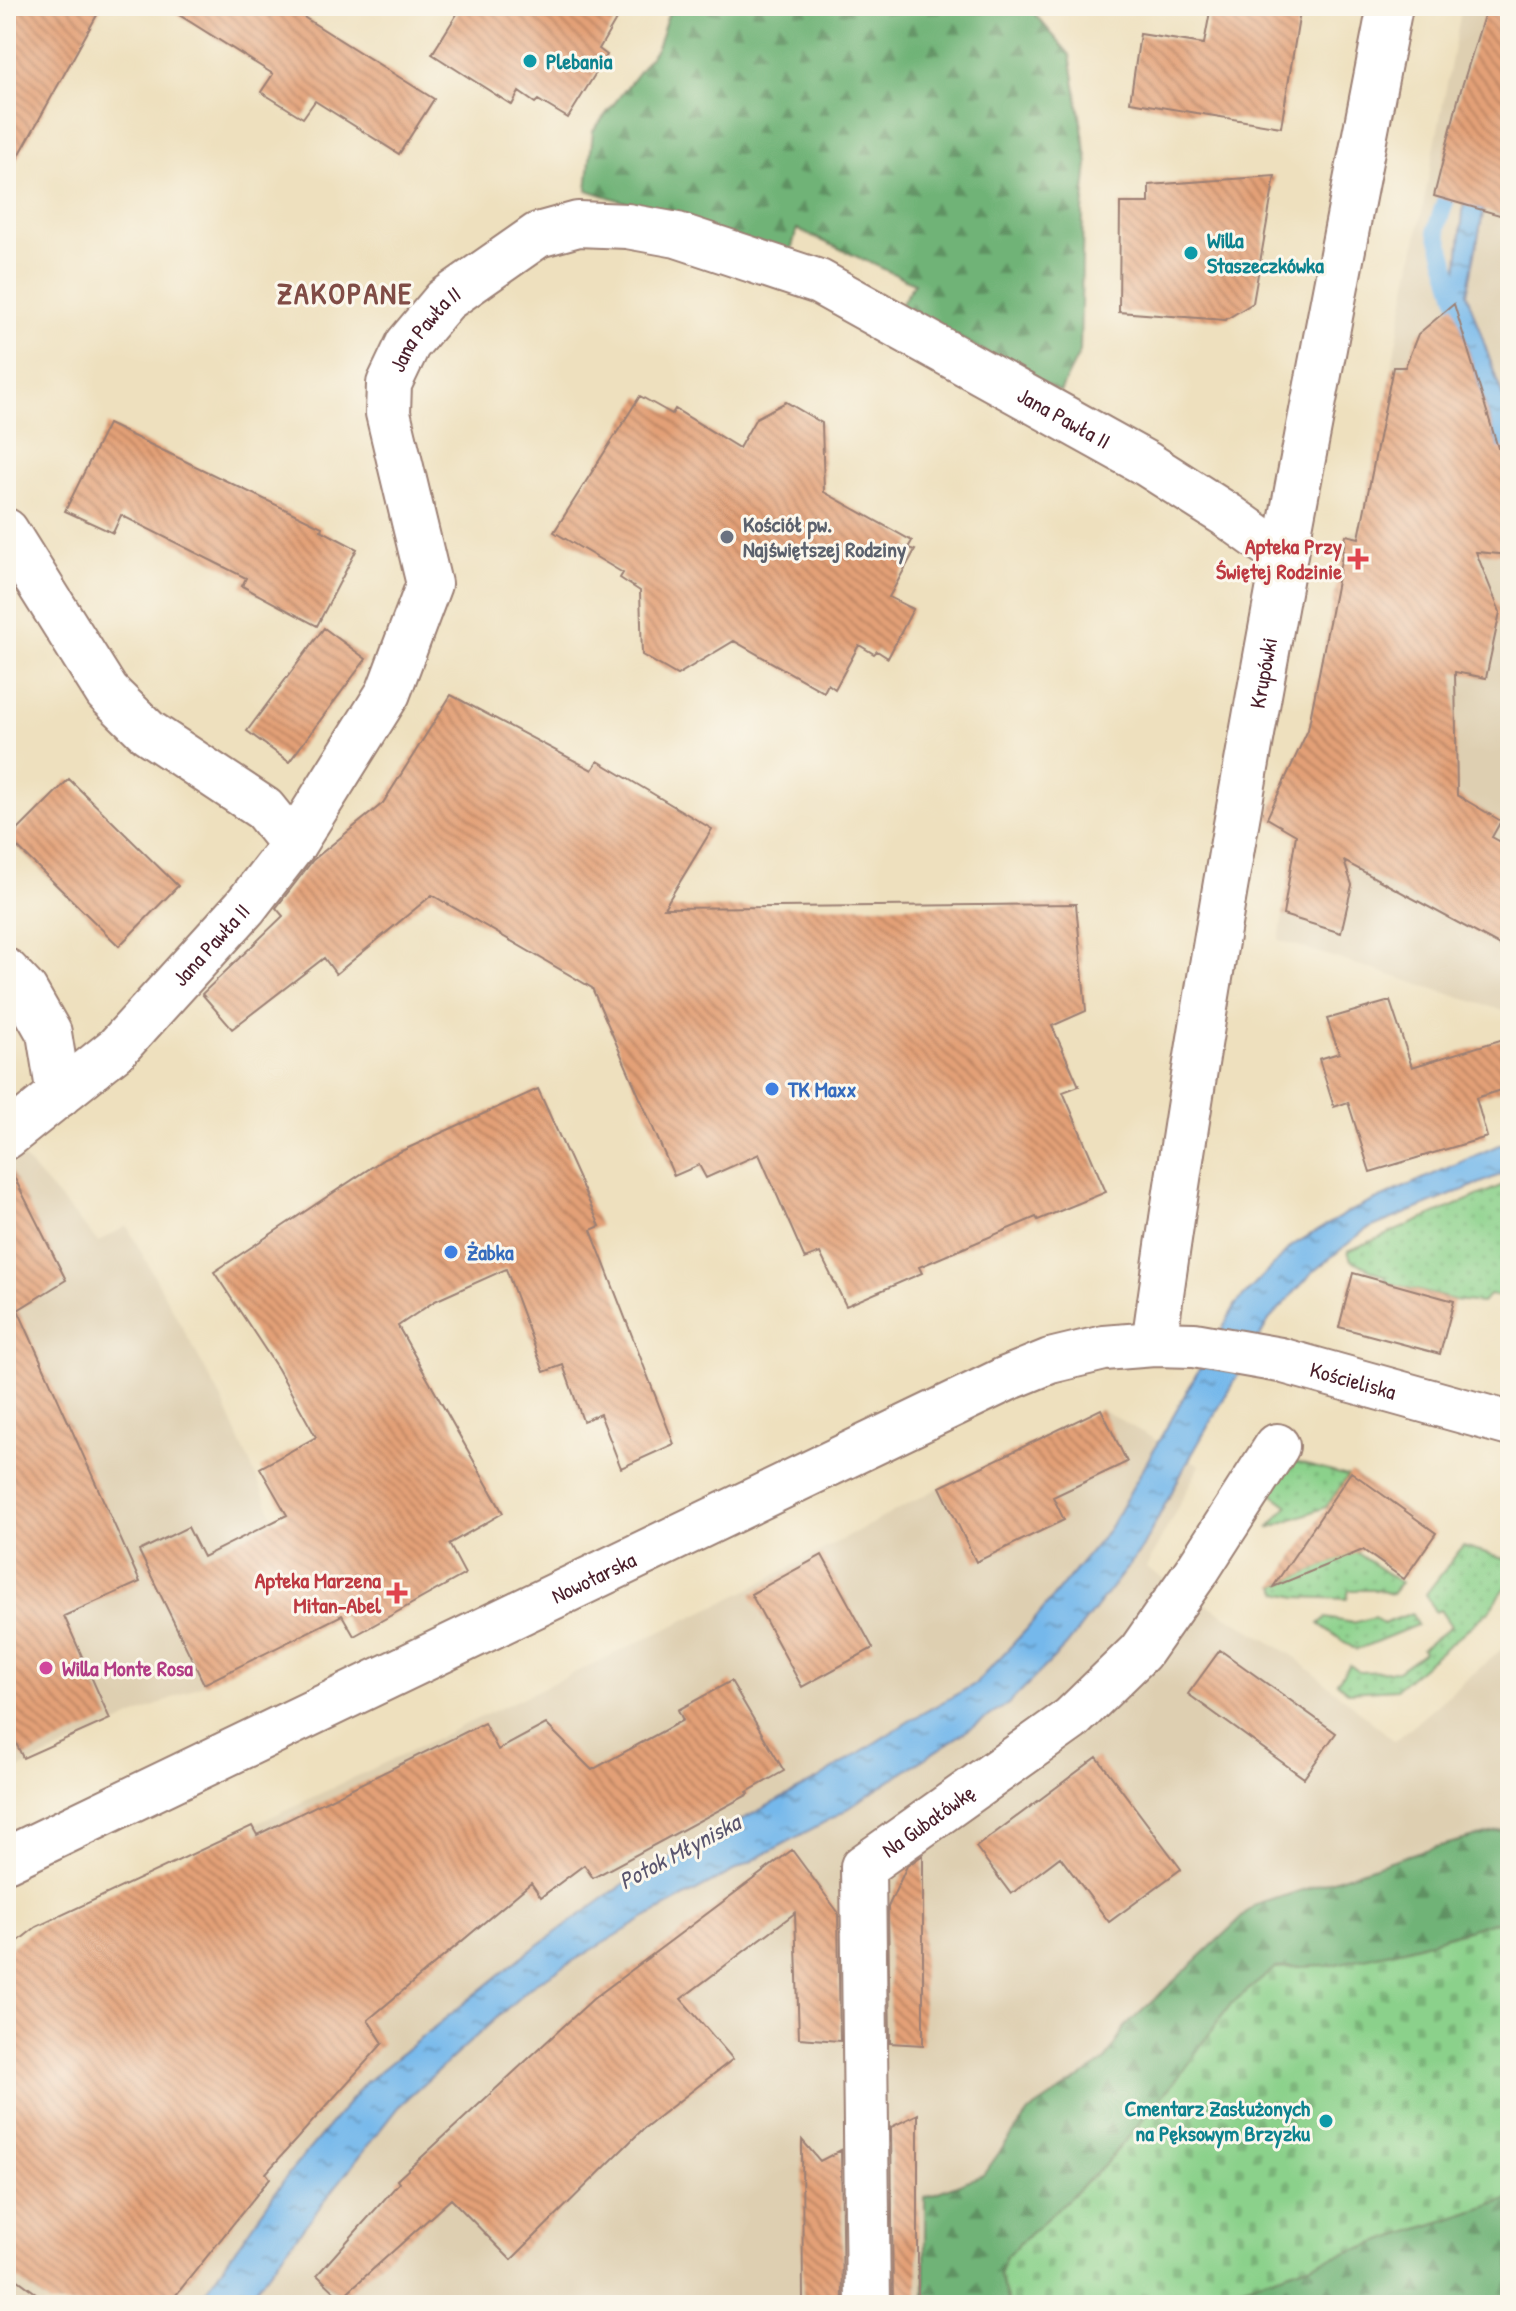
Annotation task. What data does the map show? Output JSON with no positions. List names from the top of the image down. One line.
{"streets":{"street":["Jana Pawła II","Krupówki","Kościeliska","Nowotarska","Na Gubałówkę"]},"crossings":[["Jana Pawła II","Krupówki"],["Krupówki","Kościeliska"],["Krupówki","Nowotarska"],["Kościeliska","Nowotarska"]],"districts":["ZAKOPANE"],"water":["Potok Młyniska"],"places":{"other":["Plebania","Willa Staszeczkówka","Kościół pw. Najświętszej Rodziny","TK Maxx","Żabka","Willa Monte Rosa","Cmentarz Zasłużonych na Pęksowym Brzyzku"],"health":["Apteka Przy Świętej Rodzinie","Apteka Marzena Mitan-Abel"]}}
